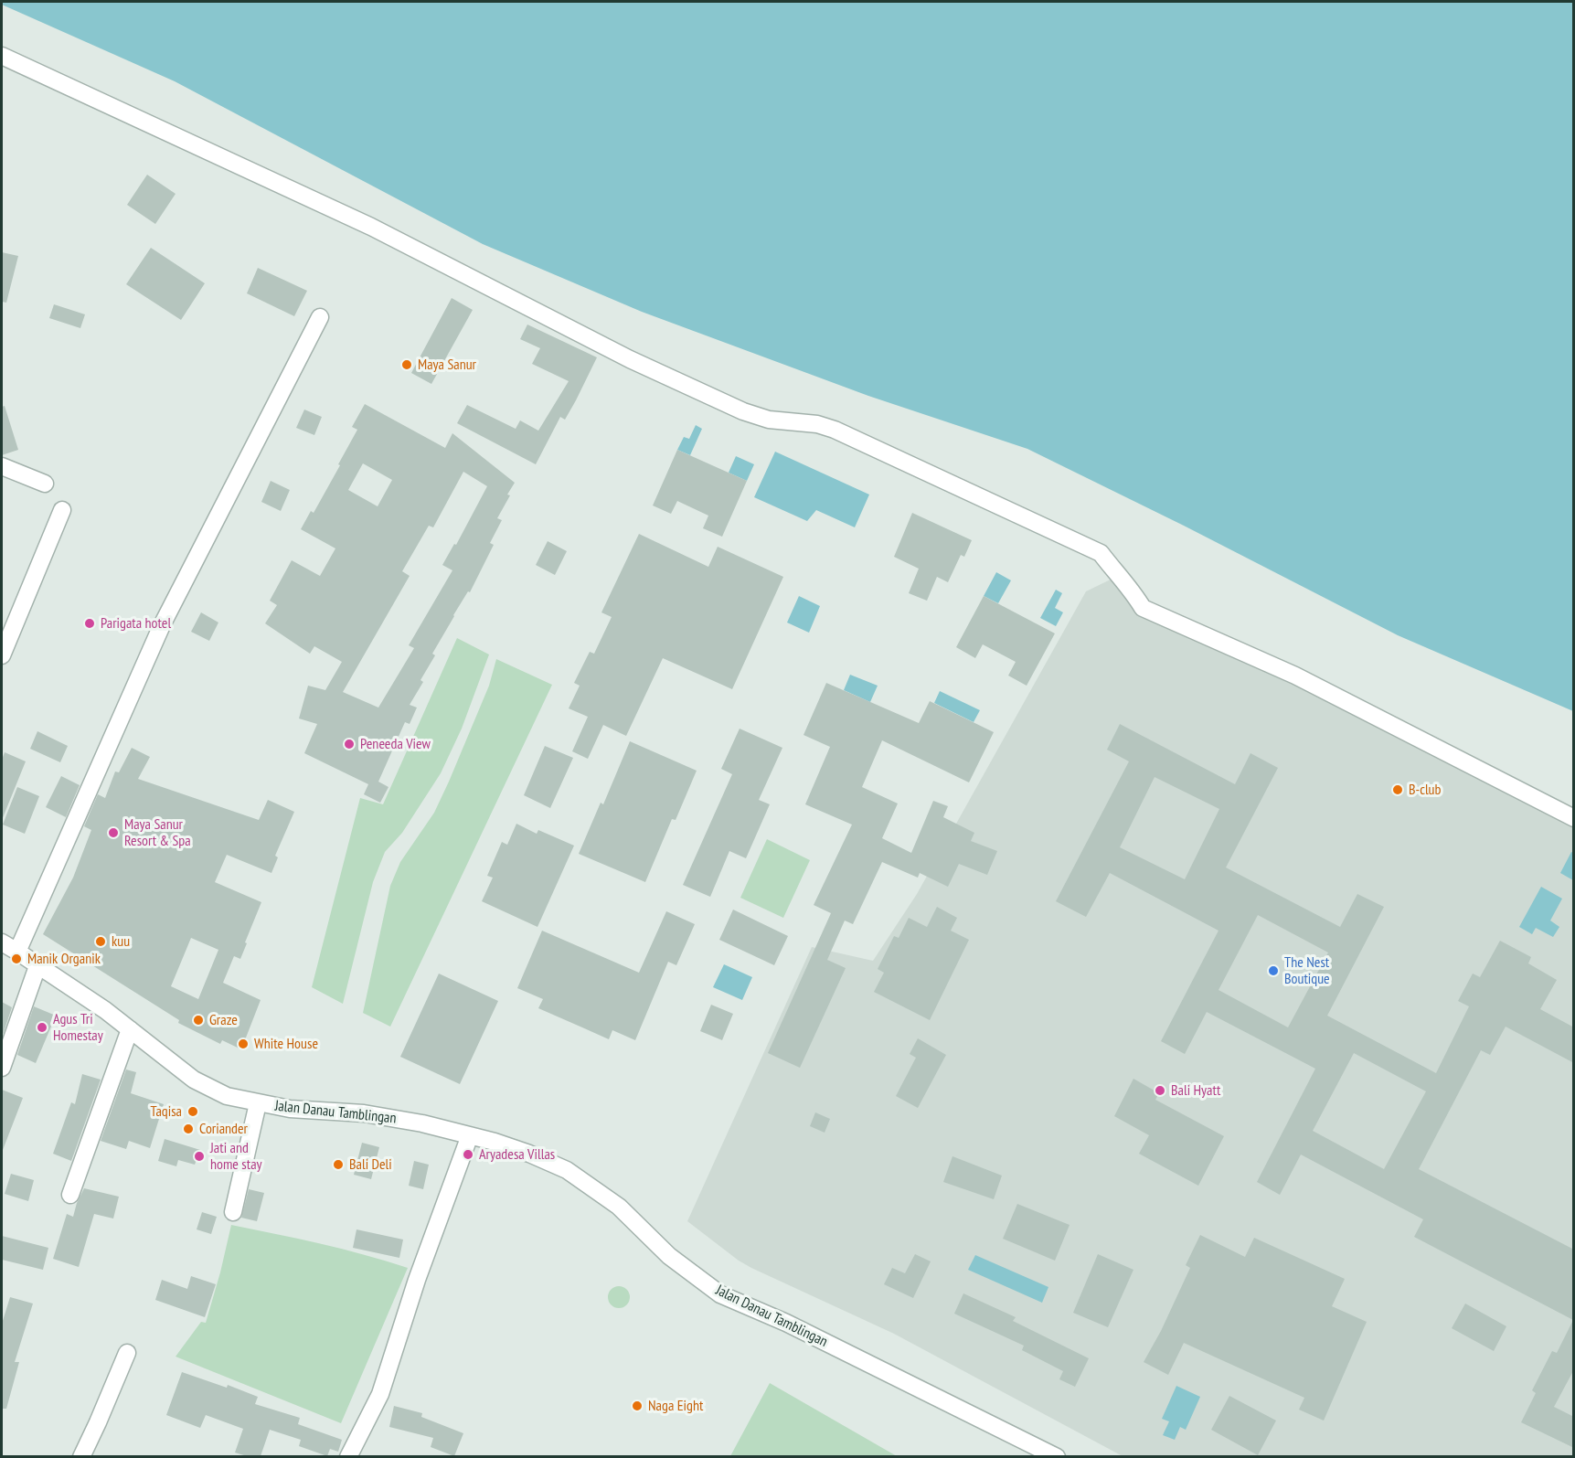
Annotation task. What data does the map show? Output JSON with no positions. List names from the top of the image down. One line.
{"streets":{"street":["Jalan Danau Tamblingan"]},"places":["Maya Sanur","Parigata hotel","Peneeda View","B-club","Maya Sanur Resort & Spa","kuu","Manik Organik","The Nest Boutique","Graze","Agus Tri Homestay","White House","Bali Hyatt","Taqisa","Coriander","Aryadesa Villas","Jati and home stay","Bali Deli","Naga Eight"]}
